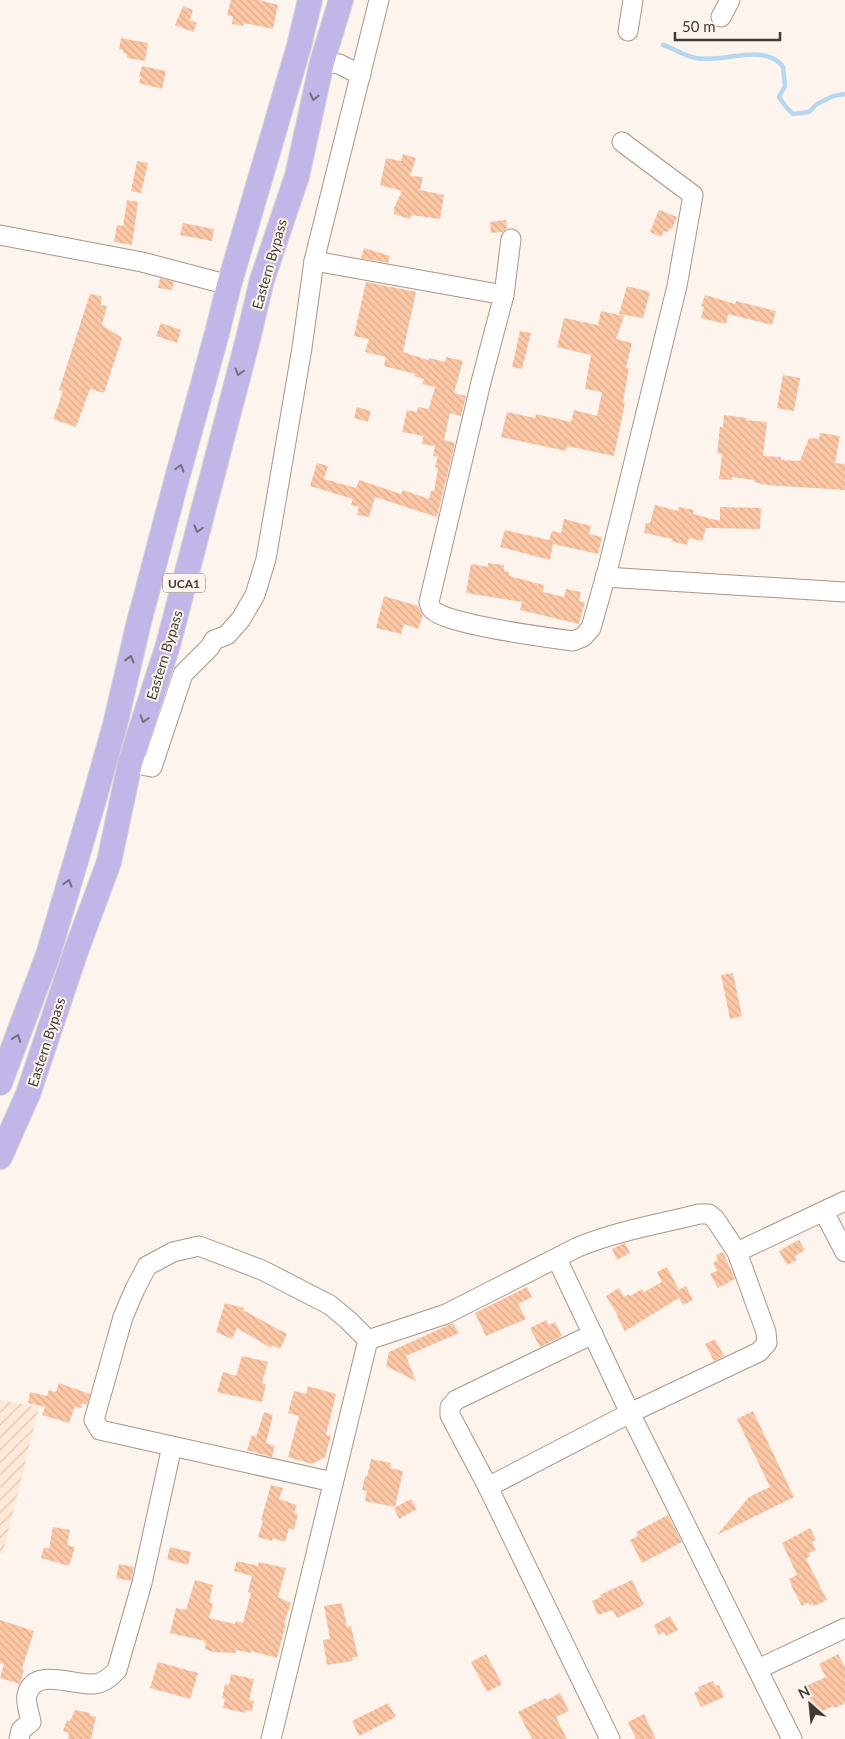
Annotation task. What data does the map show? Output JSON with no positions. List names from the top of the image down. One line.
{"streets":{"main road":["Eastern Bypass","UCA1"]},"scale_bar":"50 m","north":"top left"}
